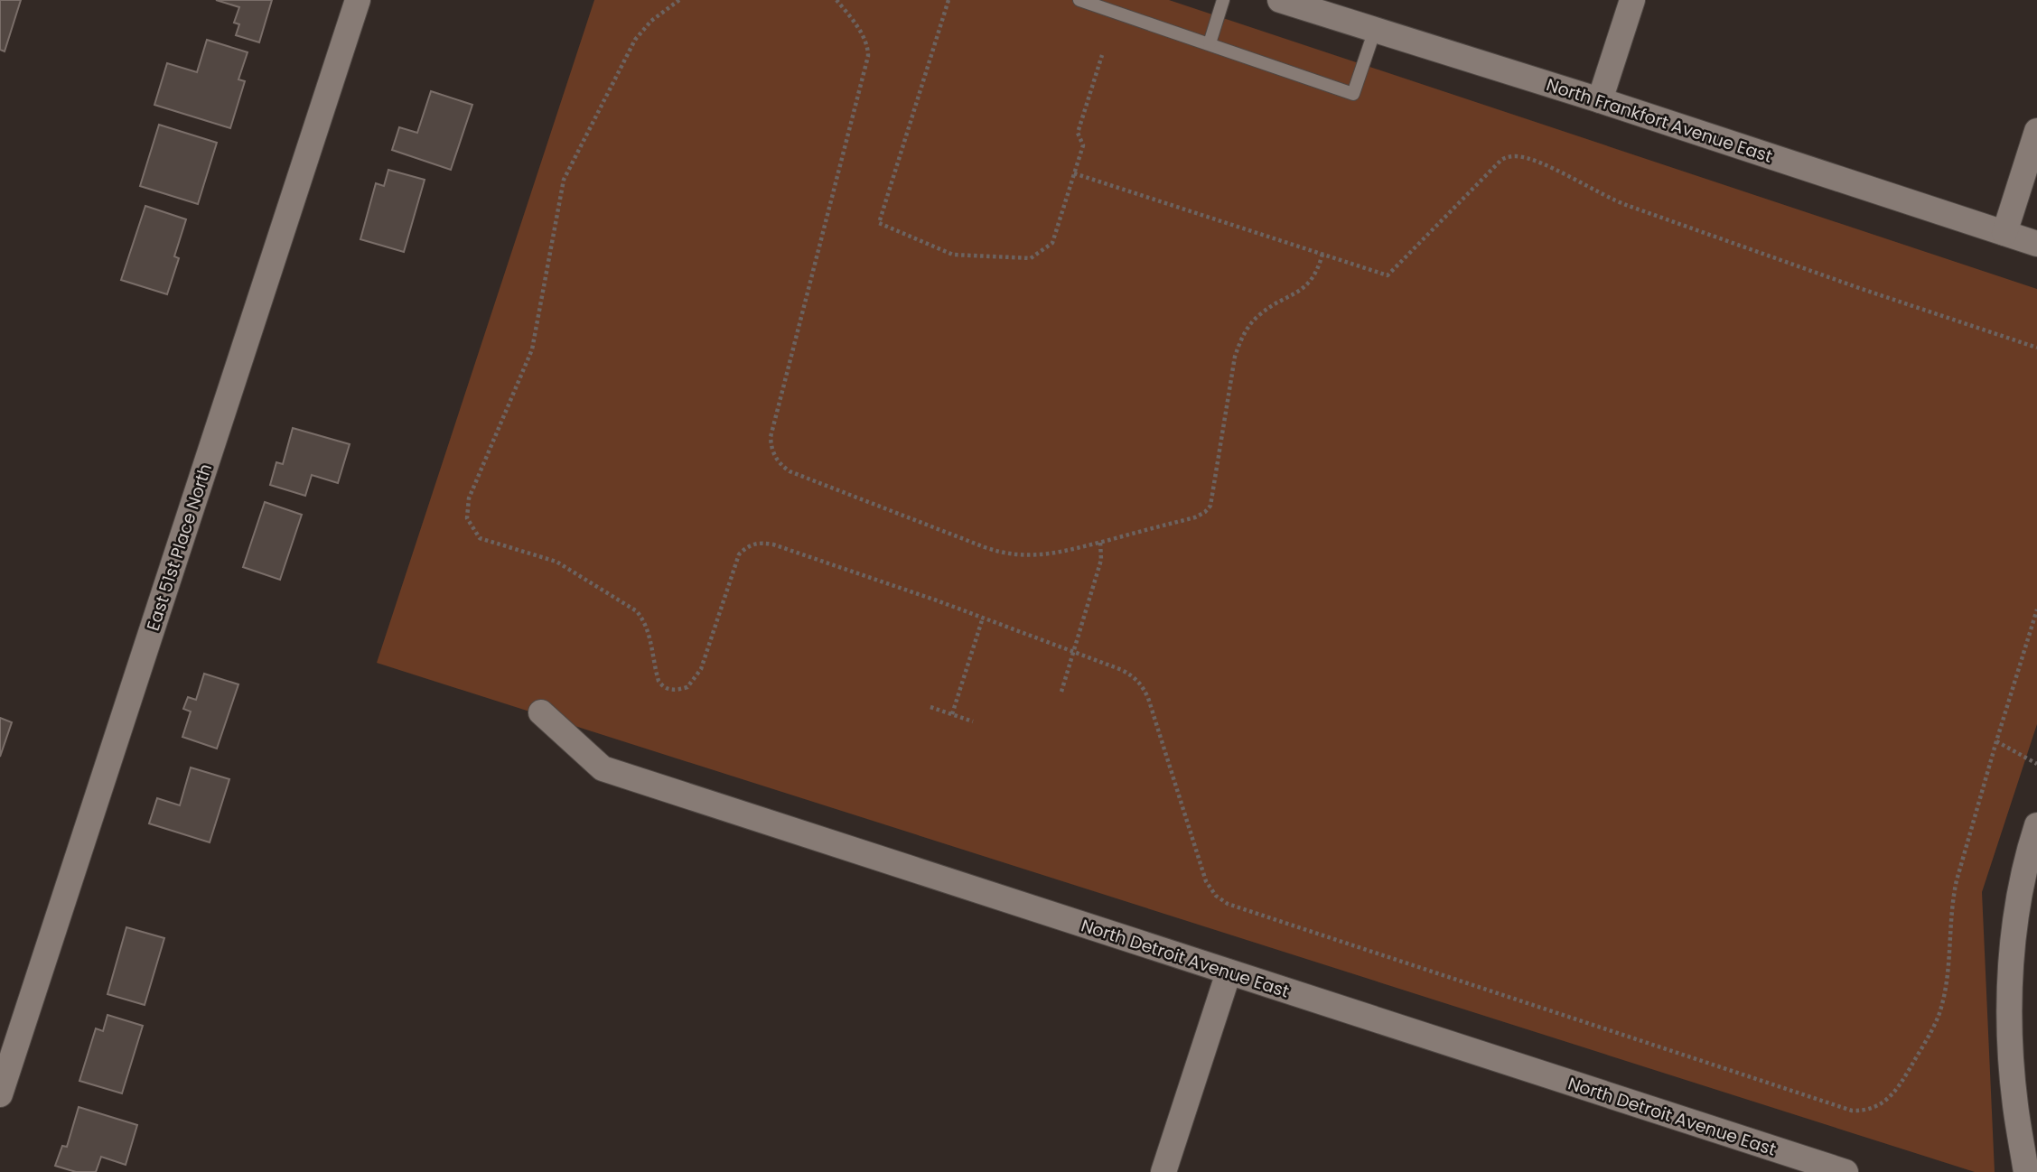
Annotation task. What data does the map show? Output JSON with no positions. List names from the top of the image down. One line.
{"streets":{"street":["North Frankfort Avenue East","East 51st Place North","North Detroit Avenue East"]}}
